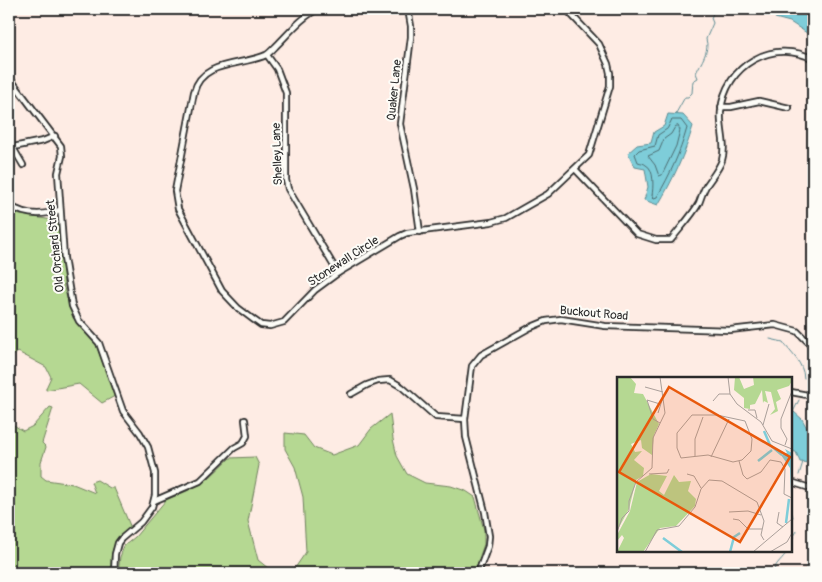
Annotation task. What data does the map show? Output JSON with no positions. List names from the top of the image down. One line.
{"streets":{"street":["Quaker Lane","Shelley Lane","Old Orchard Street","Stonewall Circle","Buckout Road"]},"crossings":[["Quaker Lane","Stonewall Circle"],["Shelley Lane","Stonewall Circle"]]}
